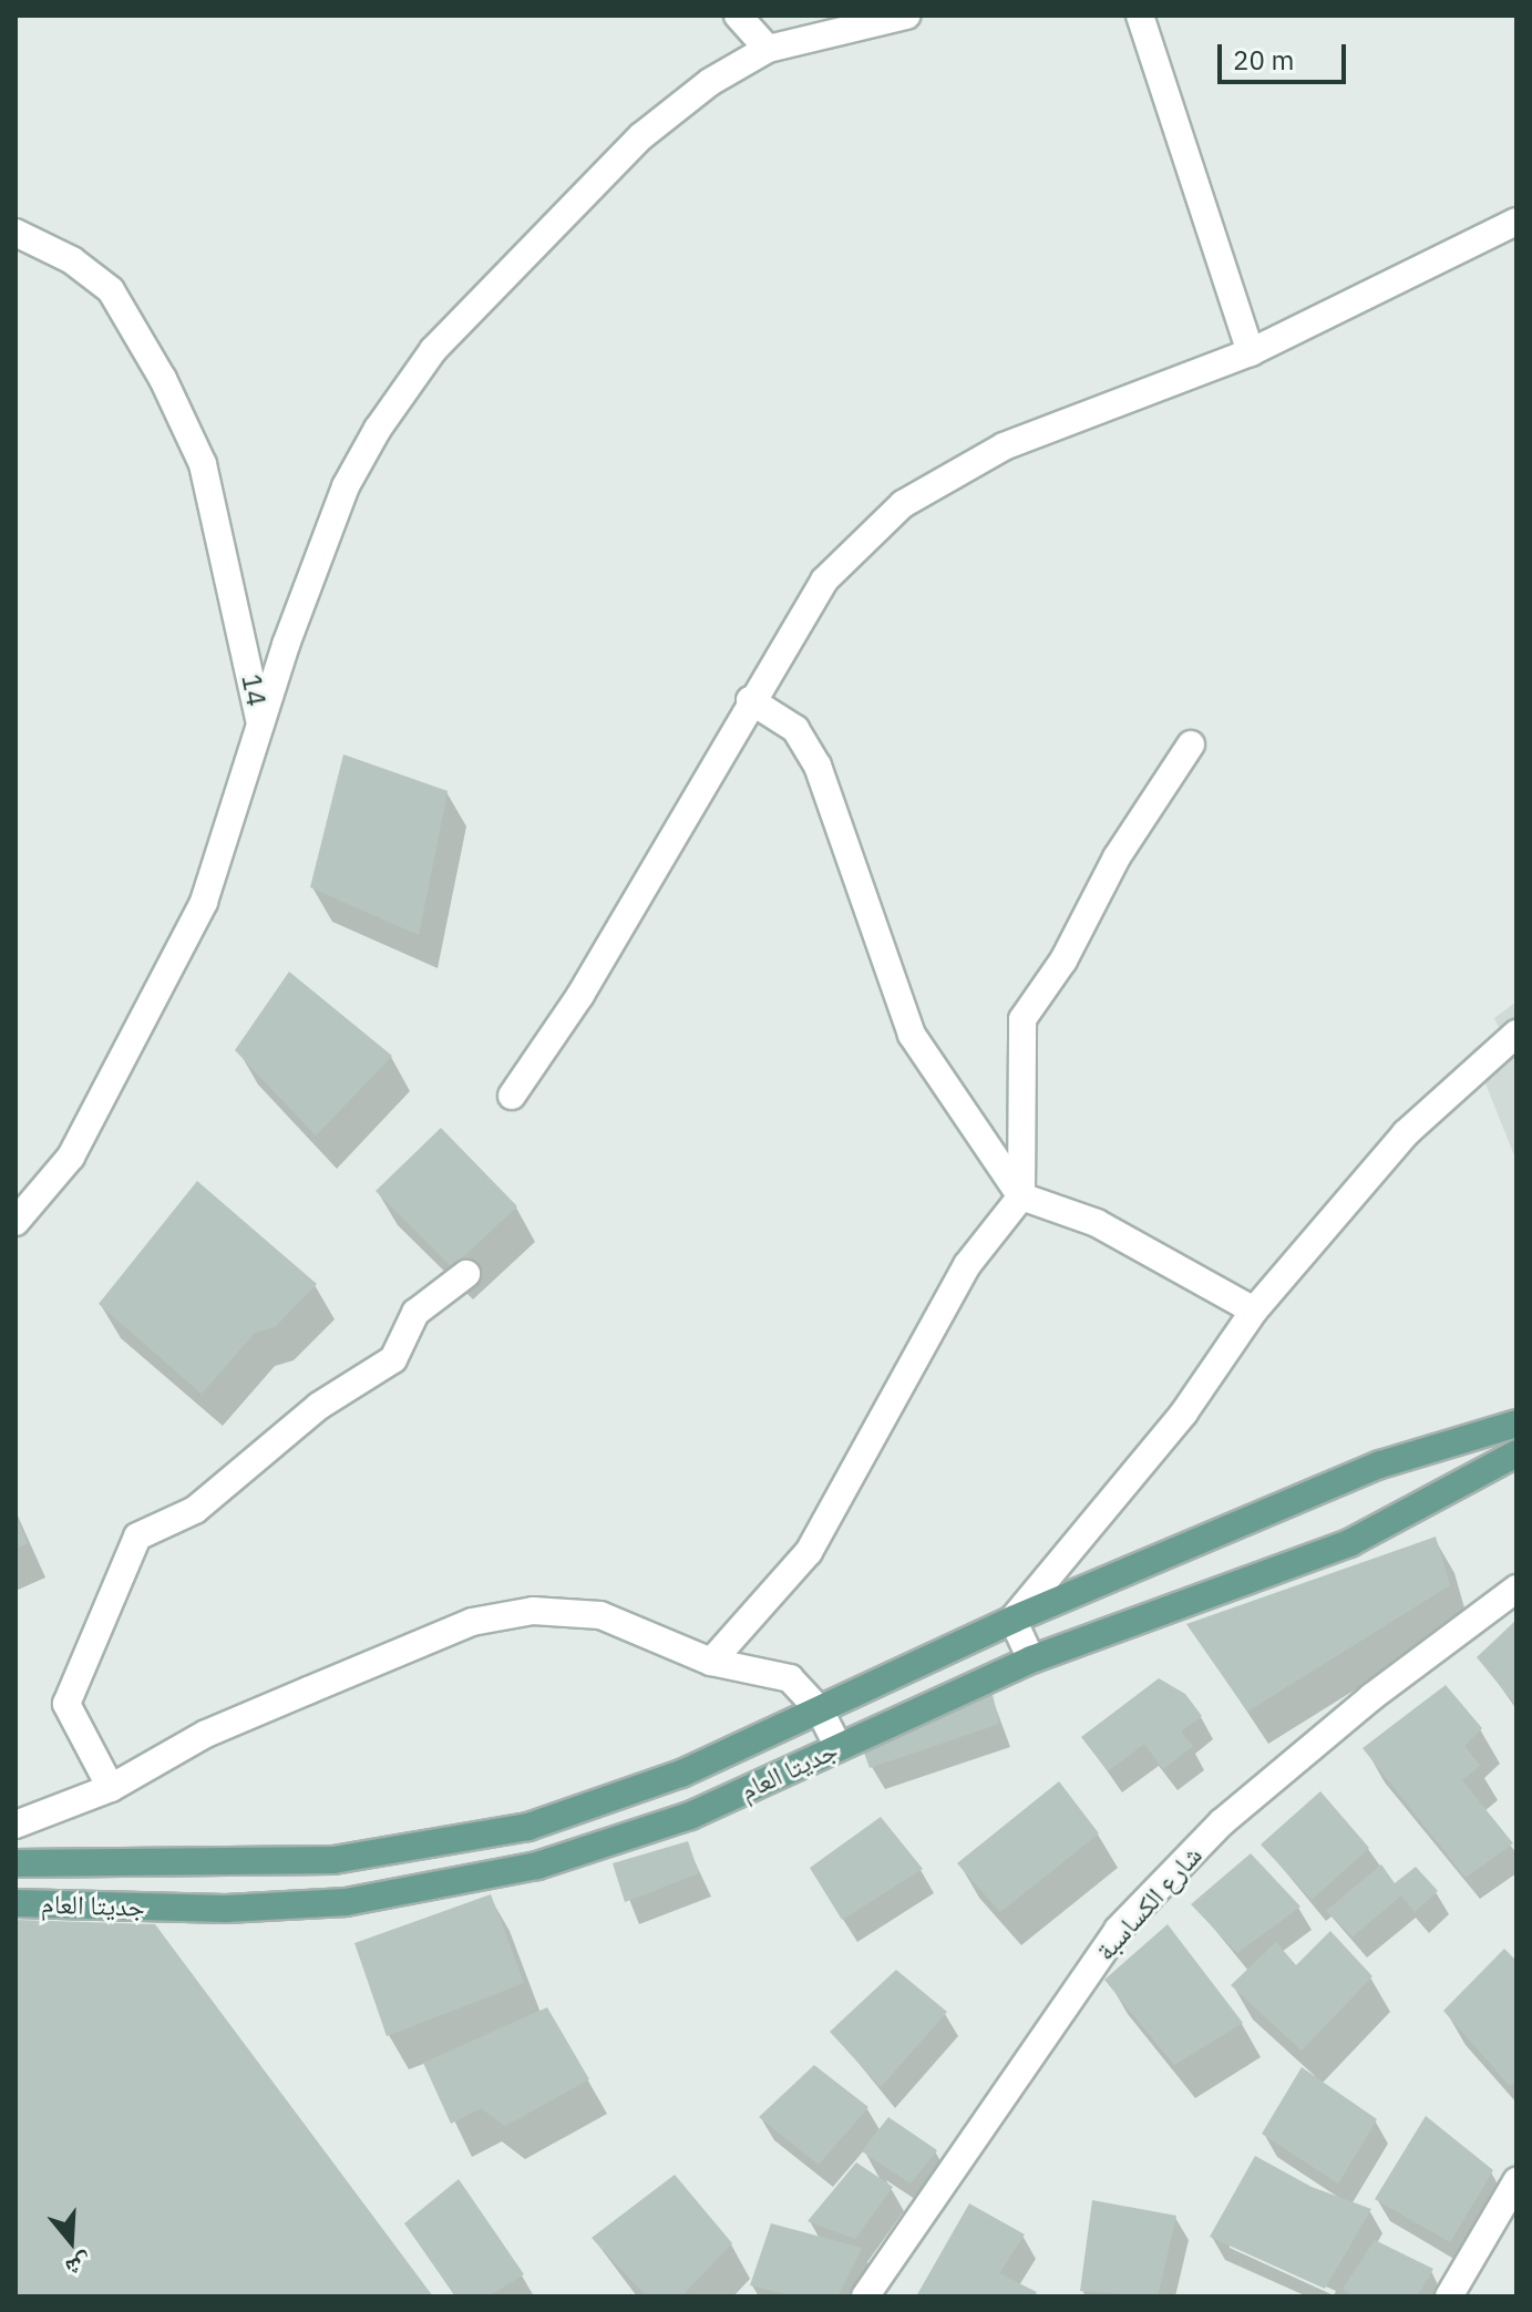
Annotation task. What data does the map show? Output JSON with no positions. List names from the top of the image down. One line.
{"streets":{"main road":["جديتا العام"],"street":["14","شارع الكساسبة"]},"scale_bar":"20 m","north":"bottom"}
